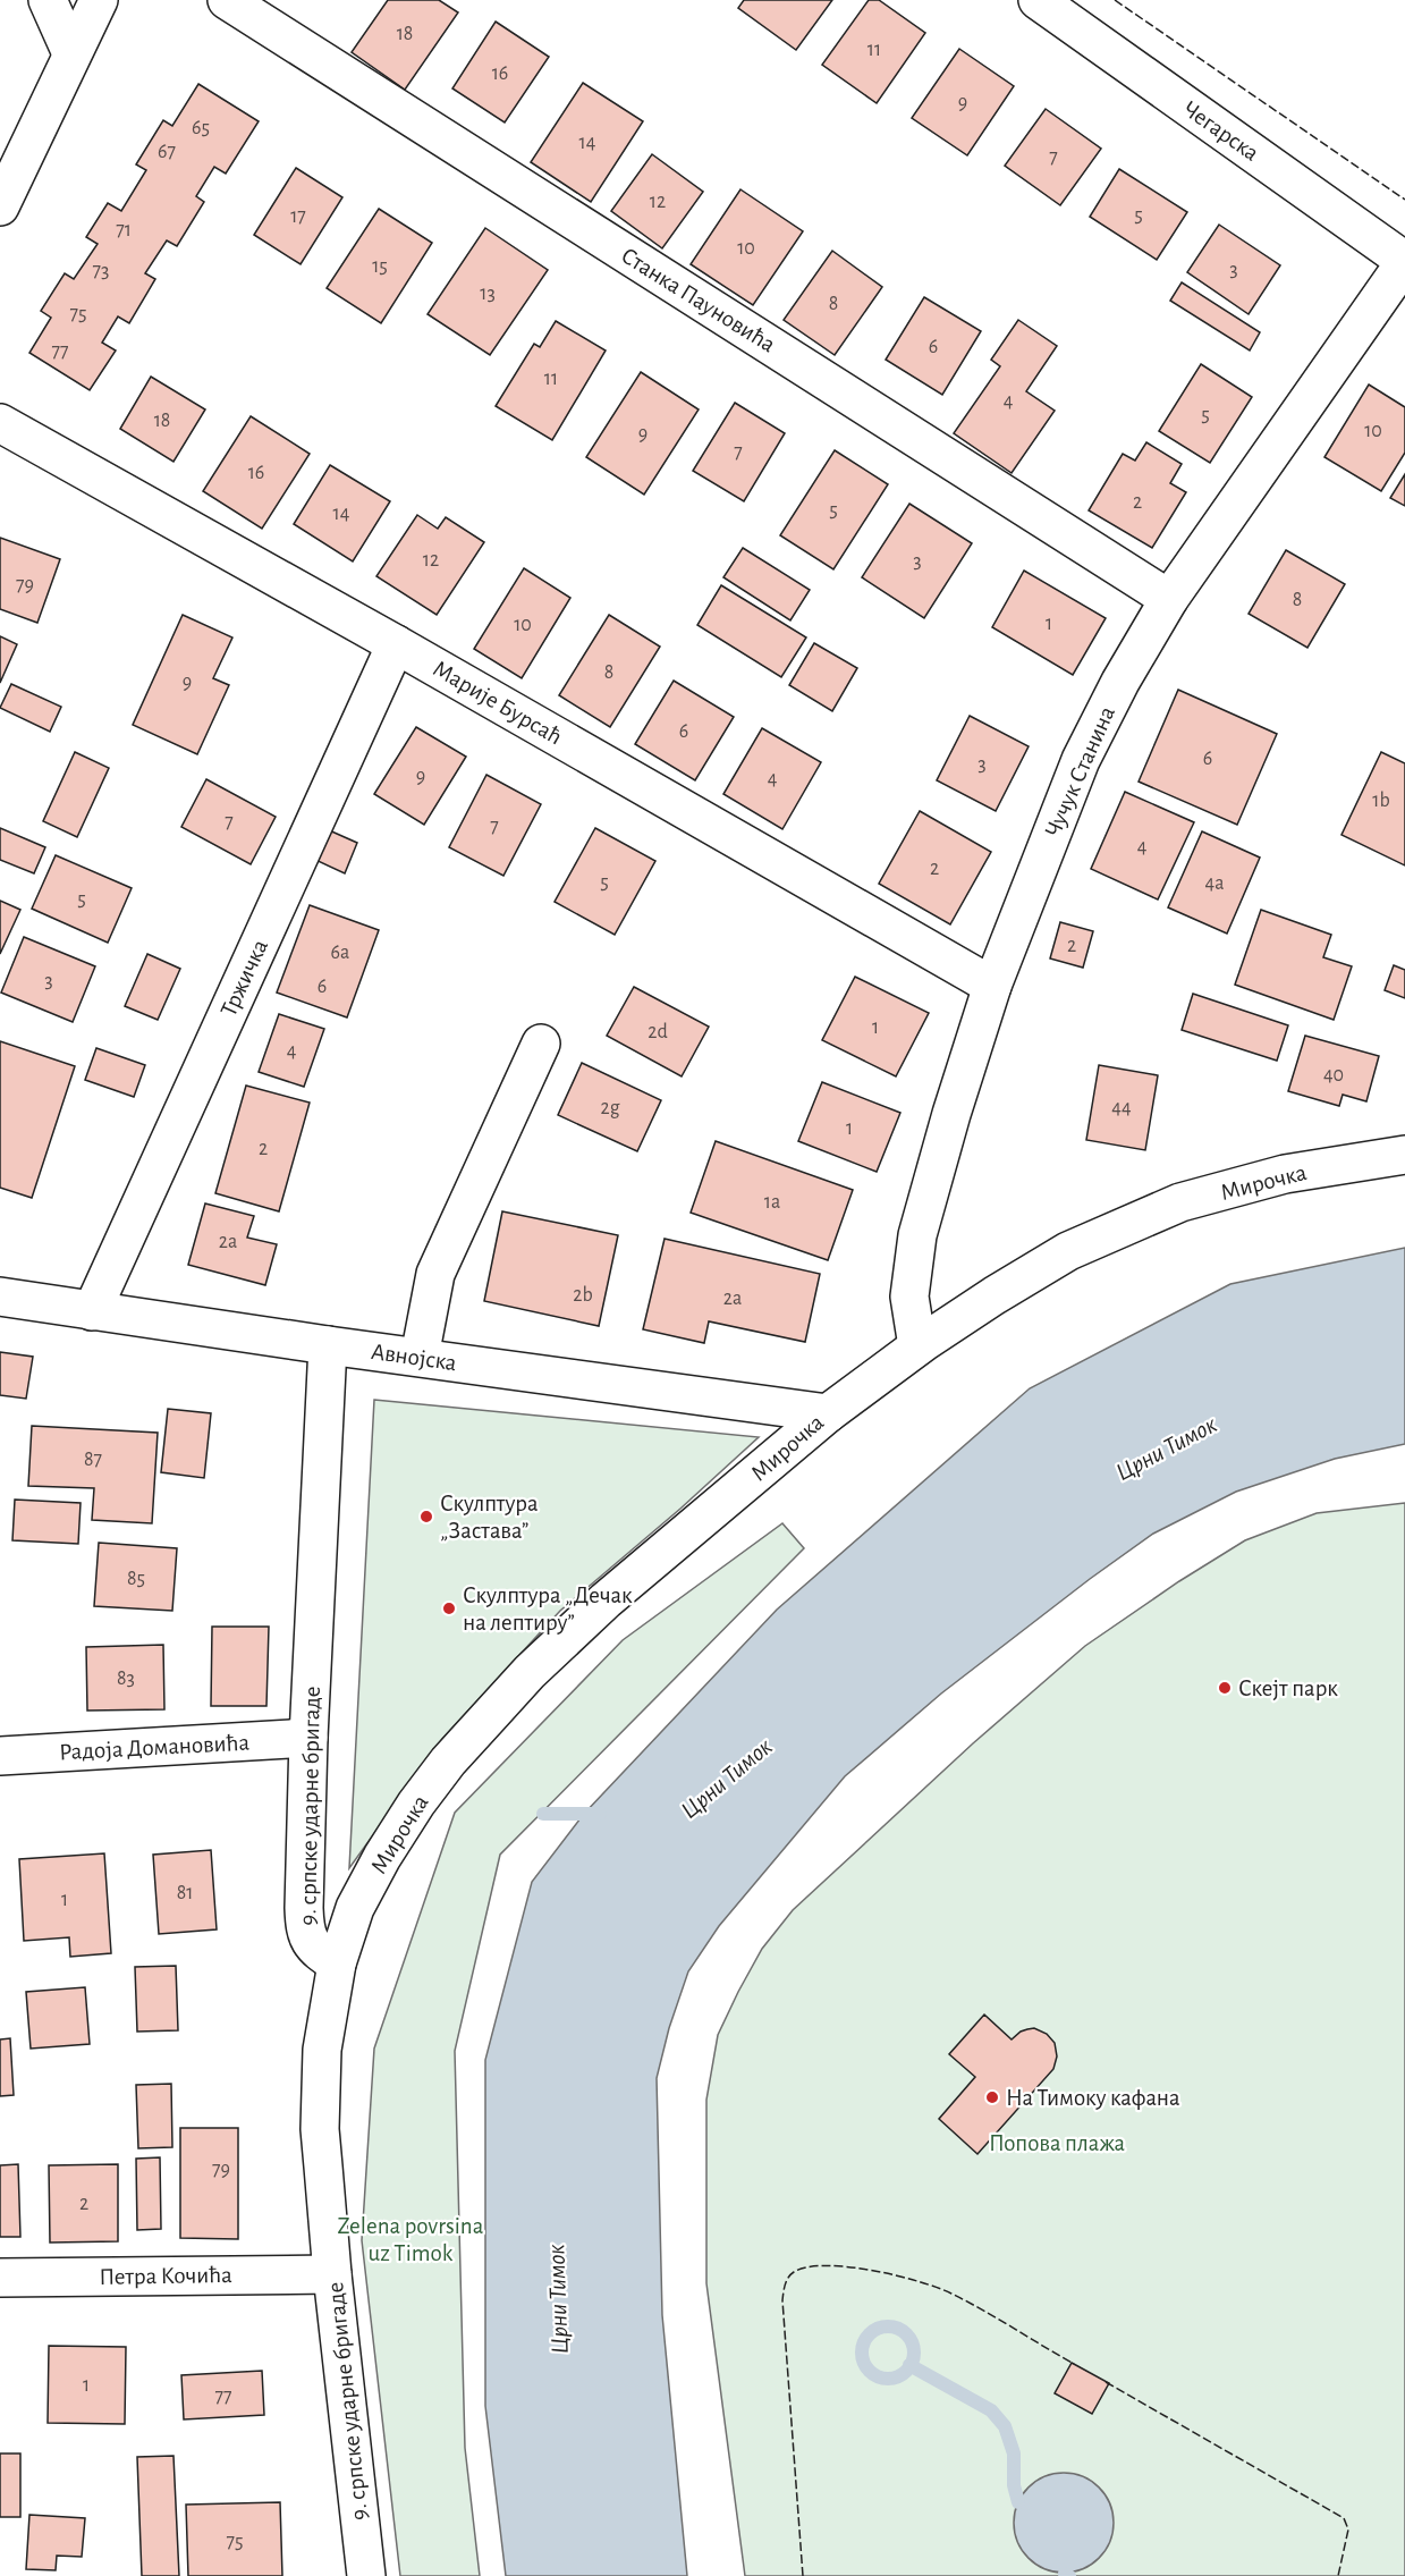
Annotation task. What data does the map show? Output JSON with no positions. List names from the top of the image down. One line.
{"streets":{"street":["Чегарска","Станка Пауновића","Марије Бурсаћ","Чучук Станина","Тржичка","Мирочка","Авнојска","Радоја Домановића","9. српске ударне бригаде","Петра Кочића"]},"crossings":[["Чегарска","Чучук Станина"],["Станка Пауновића","Чучук Станина"],["Марије Бурсаћ","Чучук Станина"],["Марије Бурсаћ","Тржичка"],["Чучук Станина","Мирочка"],["Тржичка","Авнојска"],["Мирочка","Авнојска"],["Мирочка","9. српске ударне бригаде"],["Авнојска","9. српске ударне бригаде"],["Радоја Домановића","9. српске ударне бригаде"],["9. српске ударне бригаде","Петра Кочића"]],"water":["Црни Тимок"],"parks":["Попова плажа","Zelena povrsina uz Timok"],"places":["Скулптура „Застава”","Скулптура „Дечак на лептиру”","Скејт парк","На Тимоку кафана"],"house_numbers":["18","11","16","9","65","14","67","7","12","5","17","71","10","15","3","73","13","8","75","6","77","11","4","5","18","10","9","7","16","2","5","14","12","3","79","8","1","10","8","9","6","6","3","9","4","1b","7","7","4","2","5","4a","5","2","6a","3","6","1","2d","4","40","2g","44","1","2","1a","2a","2b","2a","87","85","83","81","1","79","2","1","77","75"]}
